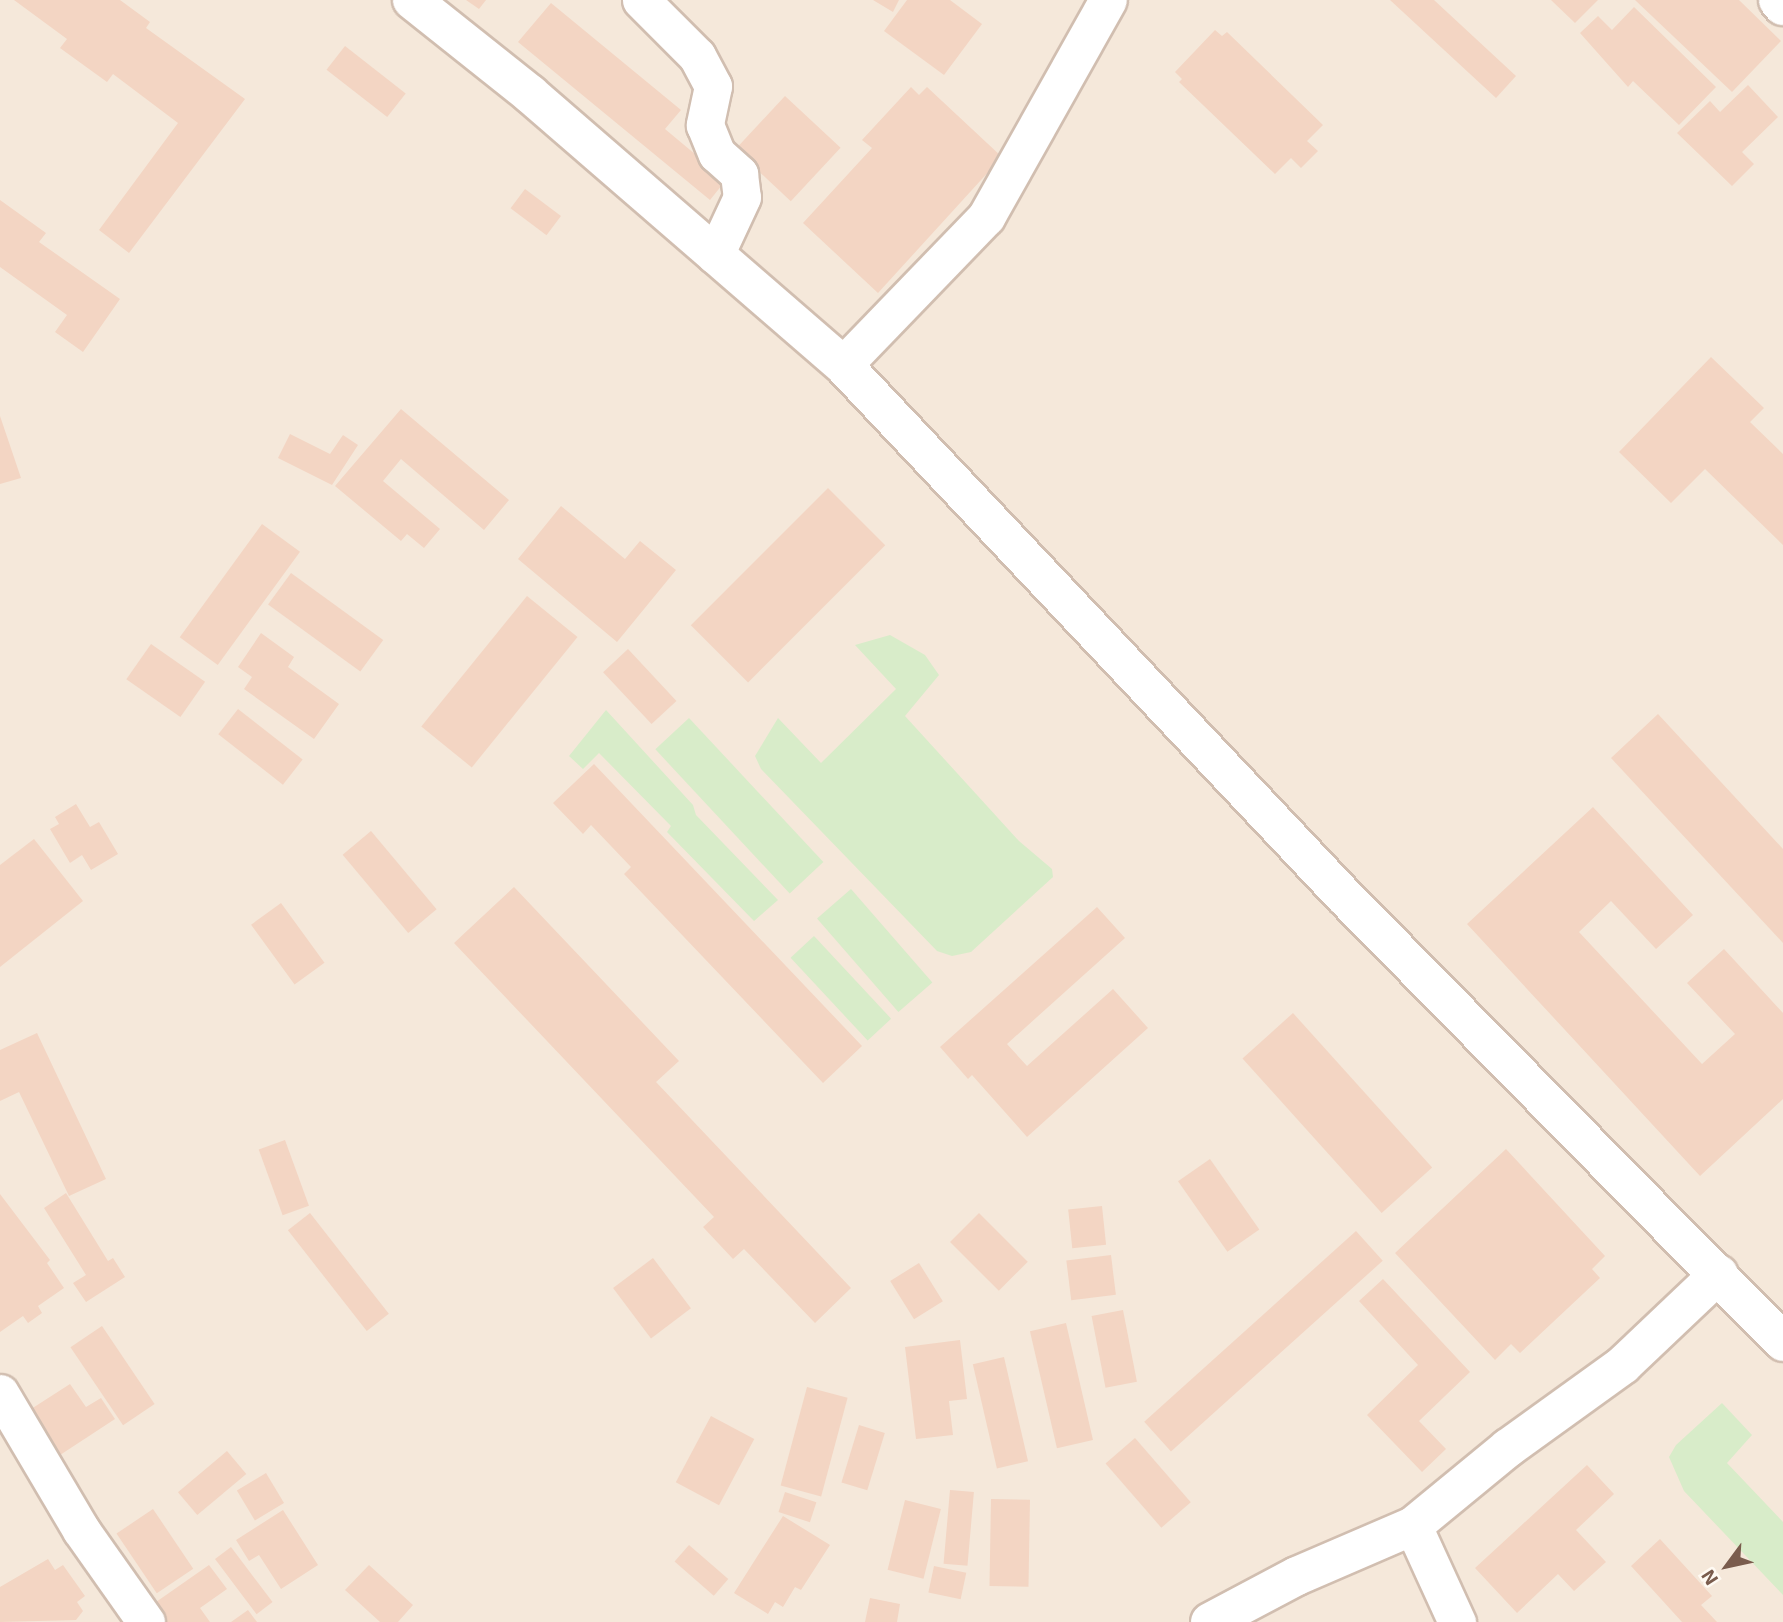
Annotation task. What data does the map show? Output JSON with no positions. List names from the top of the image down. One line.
{"north":"bottom left"}
